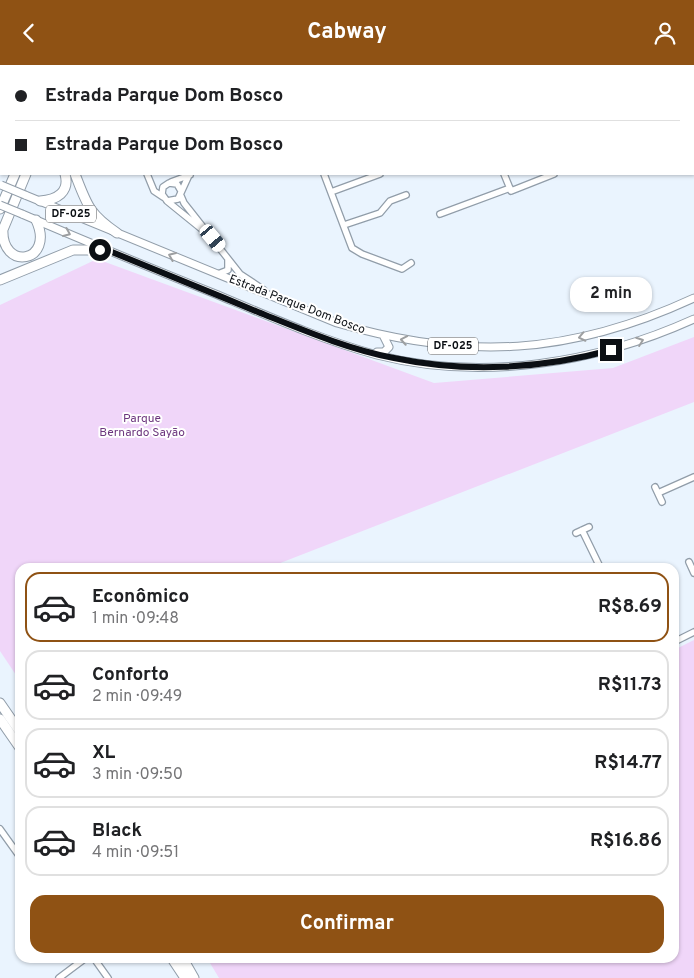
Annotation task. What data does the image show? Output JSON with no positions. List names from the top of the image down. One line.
{"streets":{"main road":["DF-025","Estrada Parque Dom Bosco"]},"parks":["Parque Bernardo Sayão"],"page":{"header":"Cabway","banner":["Estrada Parque Dom Bosco","Estrada Parque Dom Bosco"],"bubble":"2 min","list":[{"name":"Econômico","note":"1 min · 09:48","value":"R$8.69"},{"name":"Conforto","note":"2 min · 09:49","value":"R$11.73"},{"name":"XL","note":"3 min · 09:50","value":"R$14.77"},{"name":"Black","note":"4 min · 09:51","value":"R$16.86"}],"buttons":"Confirmar"}}
